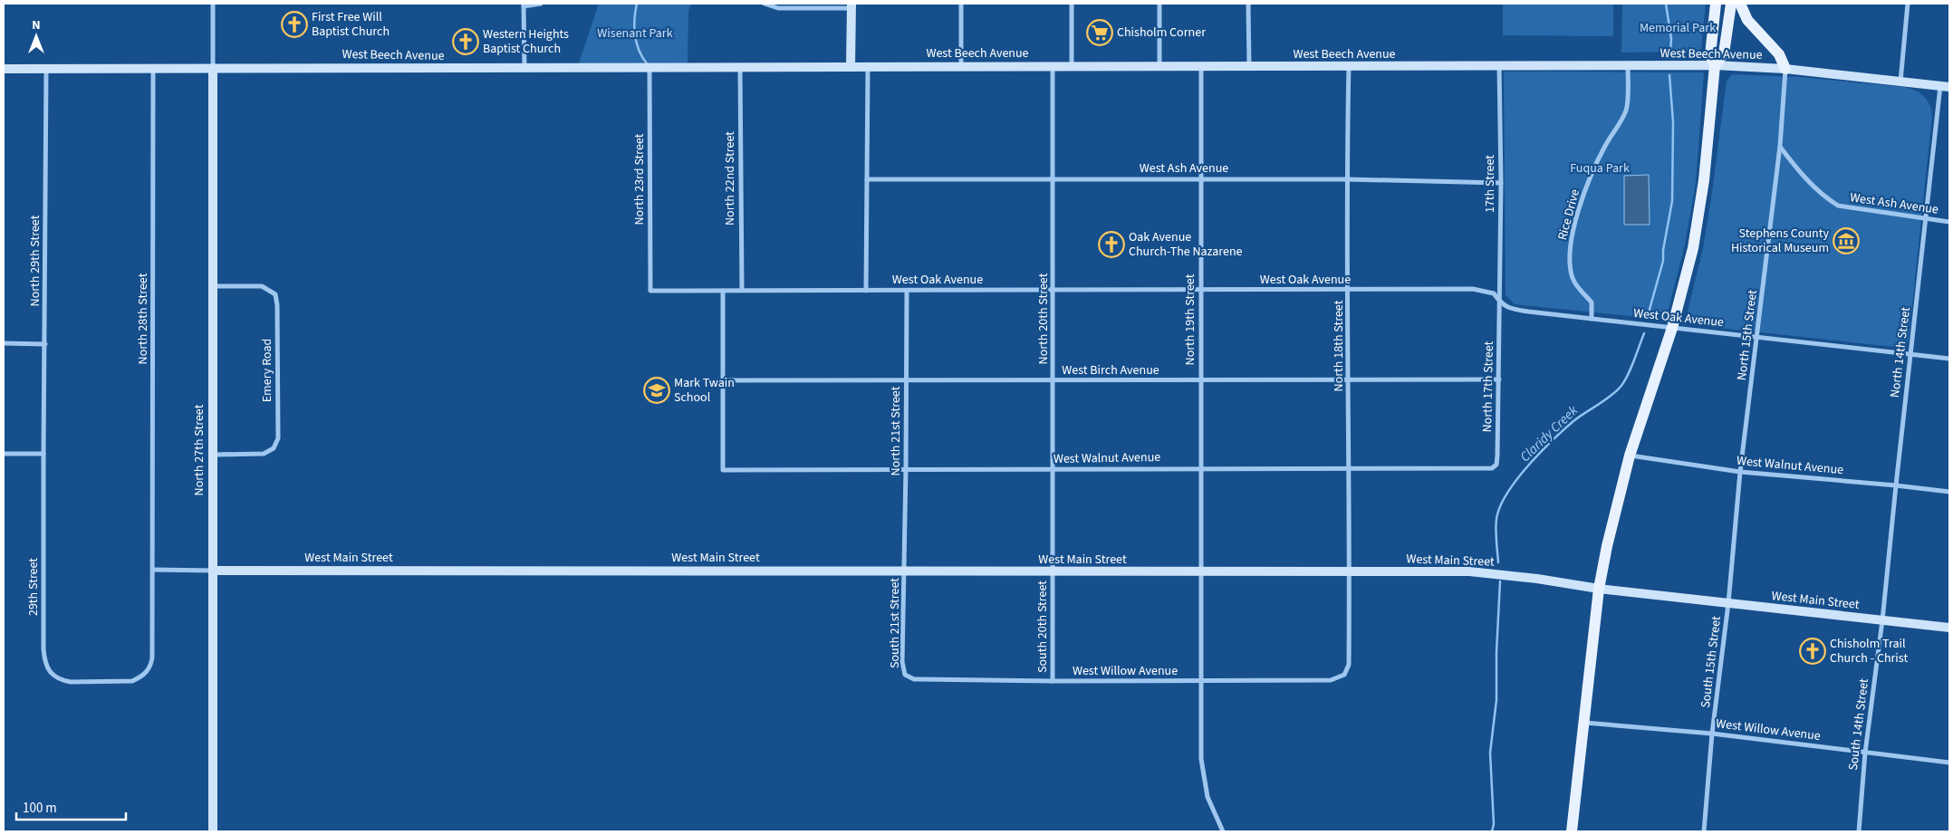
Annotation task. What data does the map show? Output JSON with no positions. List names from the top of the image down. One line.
{"streets":{"street":["West Beech Avenue","West Ash Avenue","North 22nd Street","North 23rd Street","17th Street","Rice Drive","North 29th Street","West Oak Avenue","North 28th Street","North 20th Street","North 19th Street","North 15th Street","North 18th Street","North 14th Street","Emery Road","West Birch Avenue","North 17th Street","North 21st Street","North 27th Street","West Walnut Avenue","West Main Street","29th Street","South 21st Street","South 20th Street","South 15th Street","West Willow Avenue","South 14th Street"]},"crossings":[["West Beech Avenue","North 22nd Street"],["West Beech Avenue","North 23rd Street"],["West Beech Avenue","17th Street"],["West Beech Avenue","Rice Drive"],["West Beech Avenue","North 29th Street"],["West Beech Avenue","North 28th Street"],["West Beech Avenue","North 20th Street"],["West Beech Avenue","North 19th Street"],["West Beech Avenue","North 15th Street"],["West Beech Avenue","North 18th Street"],["West Beech Avenue","North 14th Street"],["West Beech Avenue","North 27th Street"],["West Ash Avenue","17th Street"],["West Ash Avenue","North 20th Street"],["West Ash Avenue","North 19th Street"],["West Ash Avenue","North 15th Street"],["West Ash Avenue","North 18th Street"],["West Ash Avenue","North 14th Street"],["North 22nd Street","West Oak Avenue"],["North 23rd Street","West Oak Avenue"],["17th Street","West Oak Avenue"],["17th Street","North 17th Street"],["Rice Drive","West Oak Avenue"],["North 29th Street","29th Street"],["West Oak Avenue","North 20th Street"],["West Oak Avenue","North 19th Street"],["West Oak Avenue","North 15th Street"],["West Oak Avenue","North 18th Street"],["West Oak Avenue","North 14th Street"],["West Oak Avenue","North 17th Street"],["West Oak Avenue","North 21st Street"],["North 28th Street","29th Street"],["North 20th Street","West Birch Avenue"],["North 20th Street","West Walnut Avenue"],["North 20th Street","West Main Street"],["North 20th Street","South 20th Street"],["North 19th Street","West Birch Avenue"],["North 19th Street","West Walnut Avenue"],["North 19th Street","West Main Street"],["North 19th Street","West Willow Avenue"],["North 15th Street","West Walnut Avenue"],["North 15th Street","West Main Street"],["North 15th Street","South 15th Street"],["North 18th Street","West Birch Avenue"],["North 18th Street","West Walnut Avenue"],["North 18th Street","West Main Street"],["North 18th Street","West Willow Avenue"],["North 14th Street","West Walnut Avenue"],["North 14th Street","West Main Street"],["North 14th Street","South 14th Street"],["Emery Road","North 27th Street"],["West Birch Avenue","North 17th Street"],["West Birch Avenue","North 21st Street"],["West Birch Avenue","West Walnut Avenue"],["North 17th Street","West Walnut Avenue"],["North 21st Street","West Walnut Avenue"],["North 21st Street","West Main Street"],["North 21st Street","South 21st Street"],["North 27th Street","West Main Street"],["West Main Street","South 21st Street"],["West Main Street","South 20th Street"],["West Main Street","South 15th Street"],["West Main Street","South 14th Street"],["South 21st Street","West Willow Avenue"],["South 20th Street","West Willow Avenue"],["South 15th Street","West Willow Avenue"],["West Willow Avenue","South 14th Street"]],"water":["Claridy Creek"],"parks":["Memorial Park","Wisenant Park","Fuqua Park"],"places":{"church":["First Free Will Baptist Church","Western Heights Baptist Church","Oak Avenue Church-The Nazarene","Chisholm Trail Church - Christ"],"supermarket":["Chisholm Corner"],"museum":["Stephens County Historical Museum"],"school or university":["Mark Twain School"]},"scale_bar":"100 m","north":"top"}
